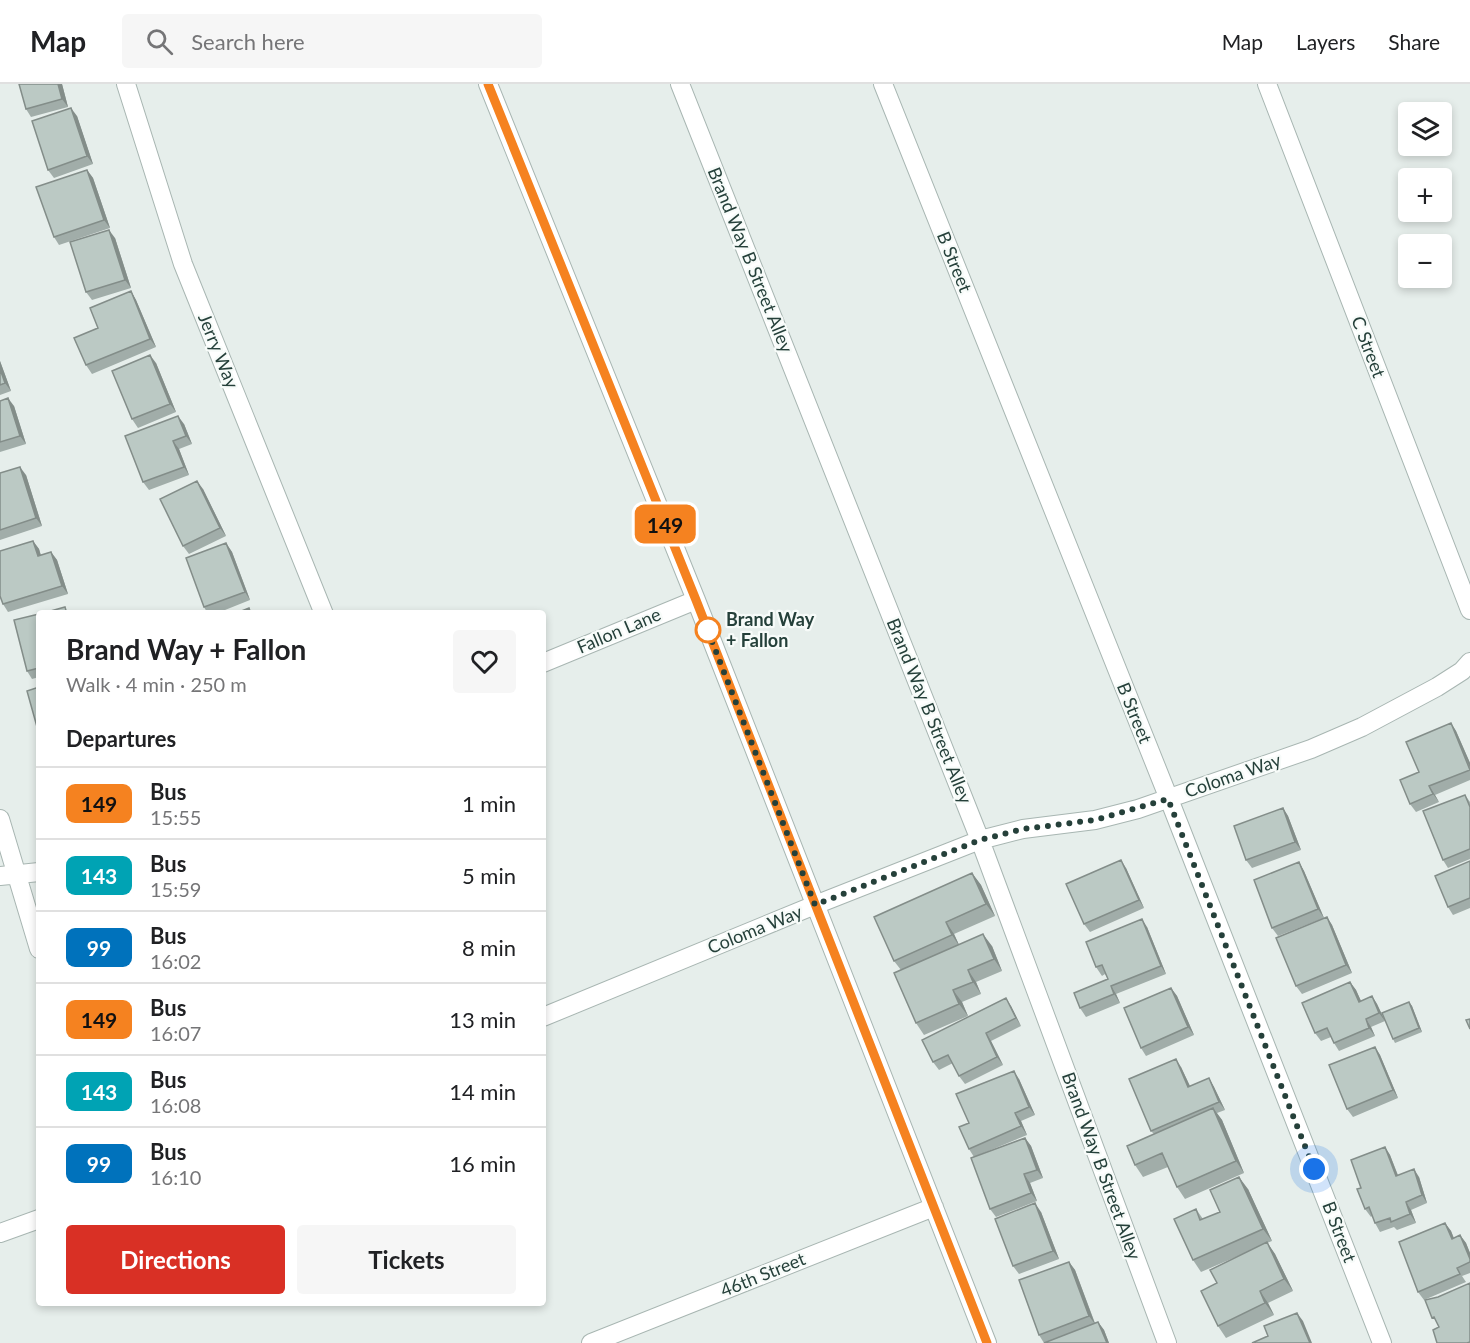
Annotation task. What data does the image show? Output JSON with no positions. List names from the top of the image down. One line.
{"streets":{"street":["Brand Way B Street Alley","B Street","C Street","Jerry Way","Fallon Lane","Coloma Way","46th Street"]},"crossings":[["Brand Way B Street Alley","Coloma Way"],["B Street","Coloma Way"]],"places":["Brand Way + Fallon"],"lines":["bus line 149"],"page":{"header":"Map","search":"Search here","nav":["Map","Layers","Share"],"on_map":"149","map_buttons":["+","−"],"heading":[["Brand Way + Fallon","Walk · 4 min · 250 m"],"Departures"],"list":[{"mark":"149","name":"Bus","note":"15:55","value":"1 min"},{"mark":"143","name":"Bus","note":"15:59","value":"5 min"},{"mark":"99","name":"Bus","note":"16:02","value":"8 min"},{"mark":"149","name":"Bus","note":"16:07","value":"13 min"},{"mark":"143","name":"Bus","note":"16:08","value":"14 min"},{"mark":"99","name":"Bus","note":"16:10","value":"16 min"}],"buttons":["Directions","Tickets"]}}
